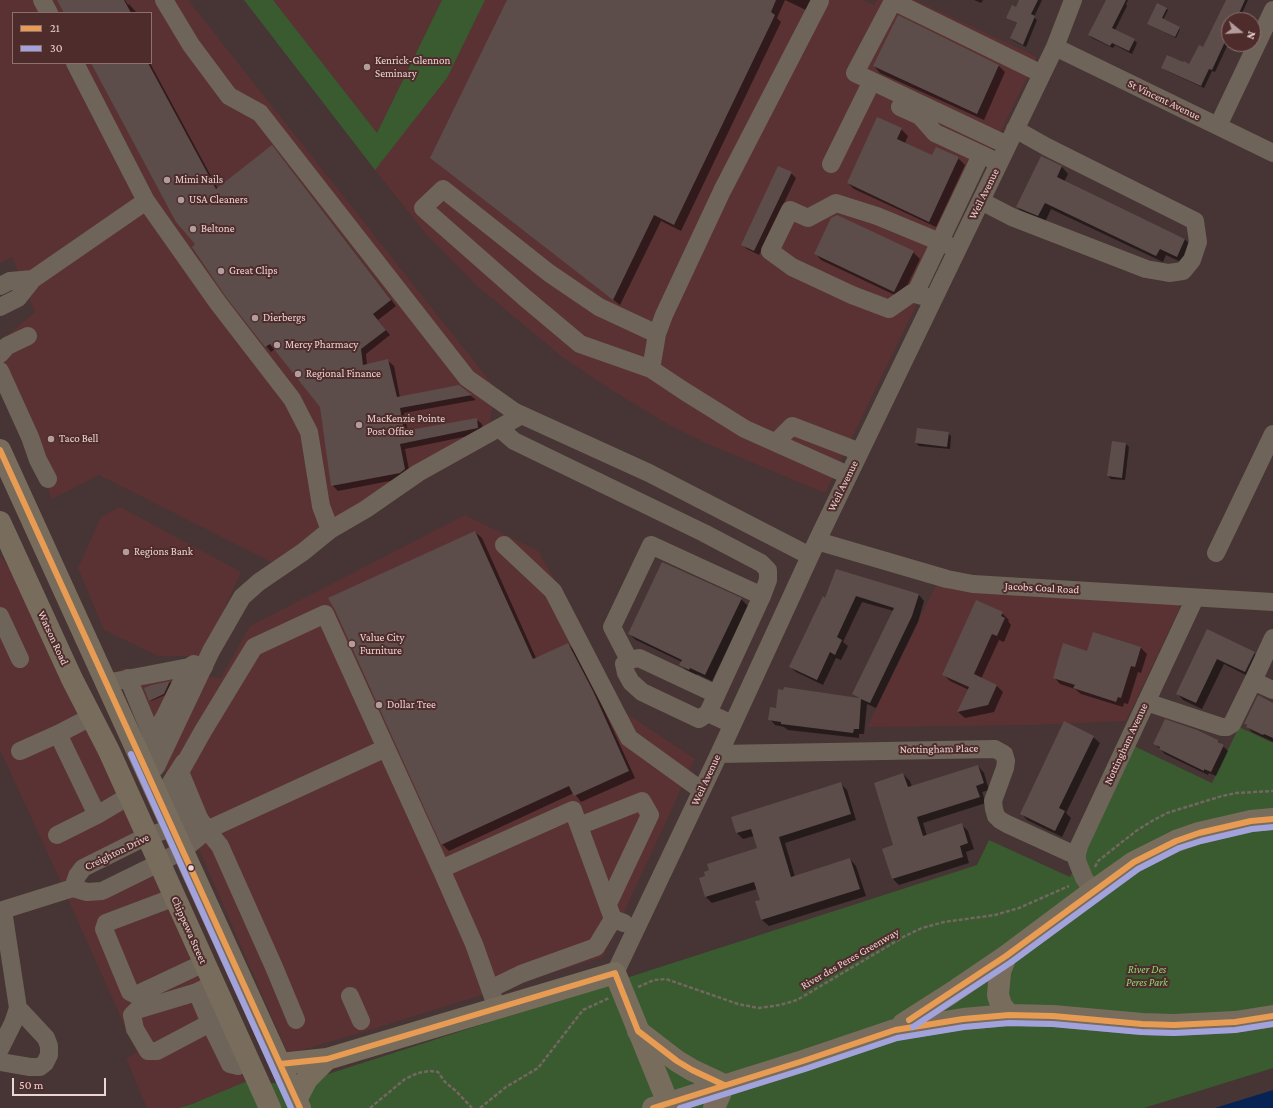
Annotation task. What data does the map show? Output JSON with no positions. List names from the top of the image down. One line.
{"streets":{"main road":["Watson Road","Chippewa Street"],"street":["St Vincent Avenue","Weil Avenue","Jacobs Coal Road","Nottingham Avenue","Nottingham Place","Creighton Drive"],"path":["River des Peres Greenway"]},"crossings":[["St Vincent Avenue","Weil Avenue"],["Weil Avenue","Jacobs Coal Road"],["Weil Avenue","Nottingham Place"],["Jacobs Coal Road","Nottingham Avenue"],["Watson Road","Chippewa Street"],["Nottingham Avenue","Nottingham Place"],["Creighton Drive","Chippewa Street"]],"parks":["River Des Peres Park"],"places":["Kenrick-Glennon Seminary","Mimi Nails","USA Cleaners","Beltone","Great Clips","Dierbergs","Mercy Pharmacy","Regional Finance","MacKenzie Pointe Post Office","Taco Bell","Regions Bank","Value City Furniture","Dollar Tree"],"lines":["transit line 21","transit line 30"],"legend":["21","30"],"scale_bar":"50 m","north":"right"}
